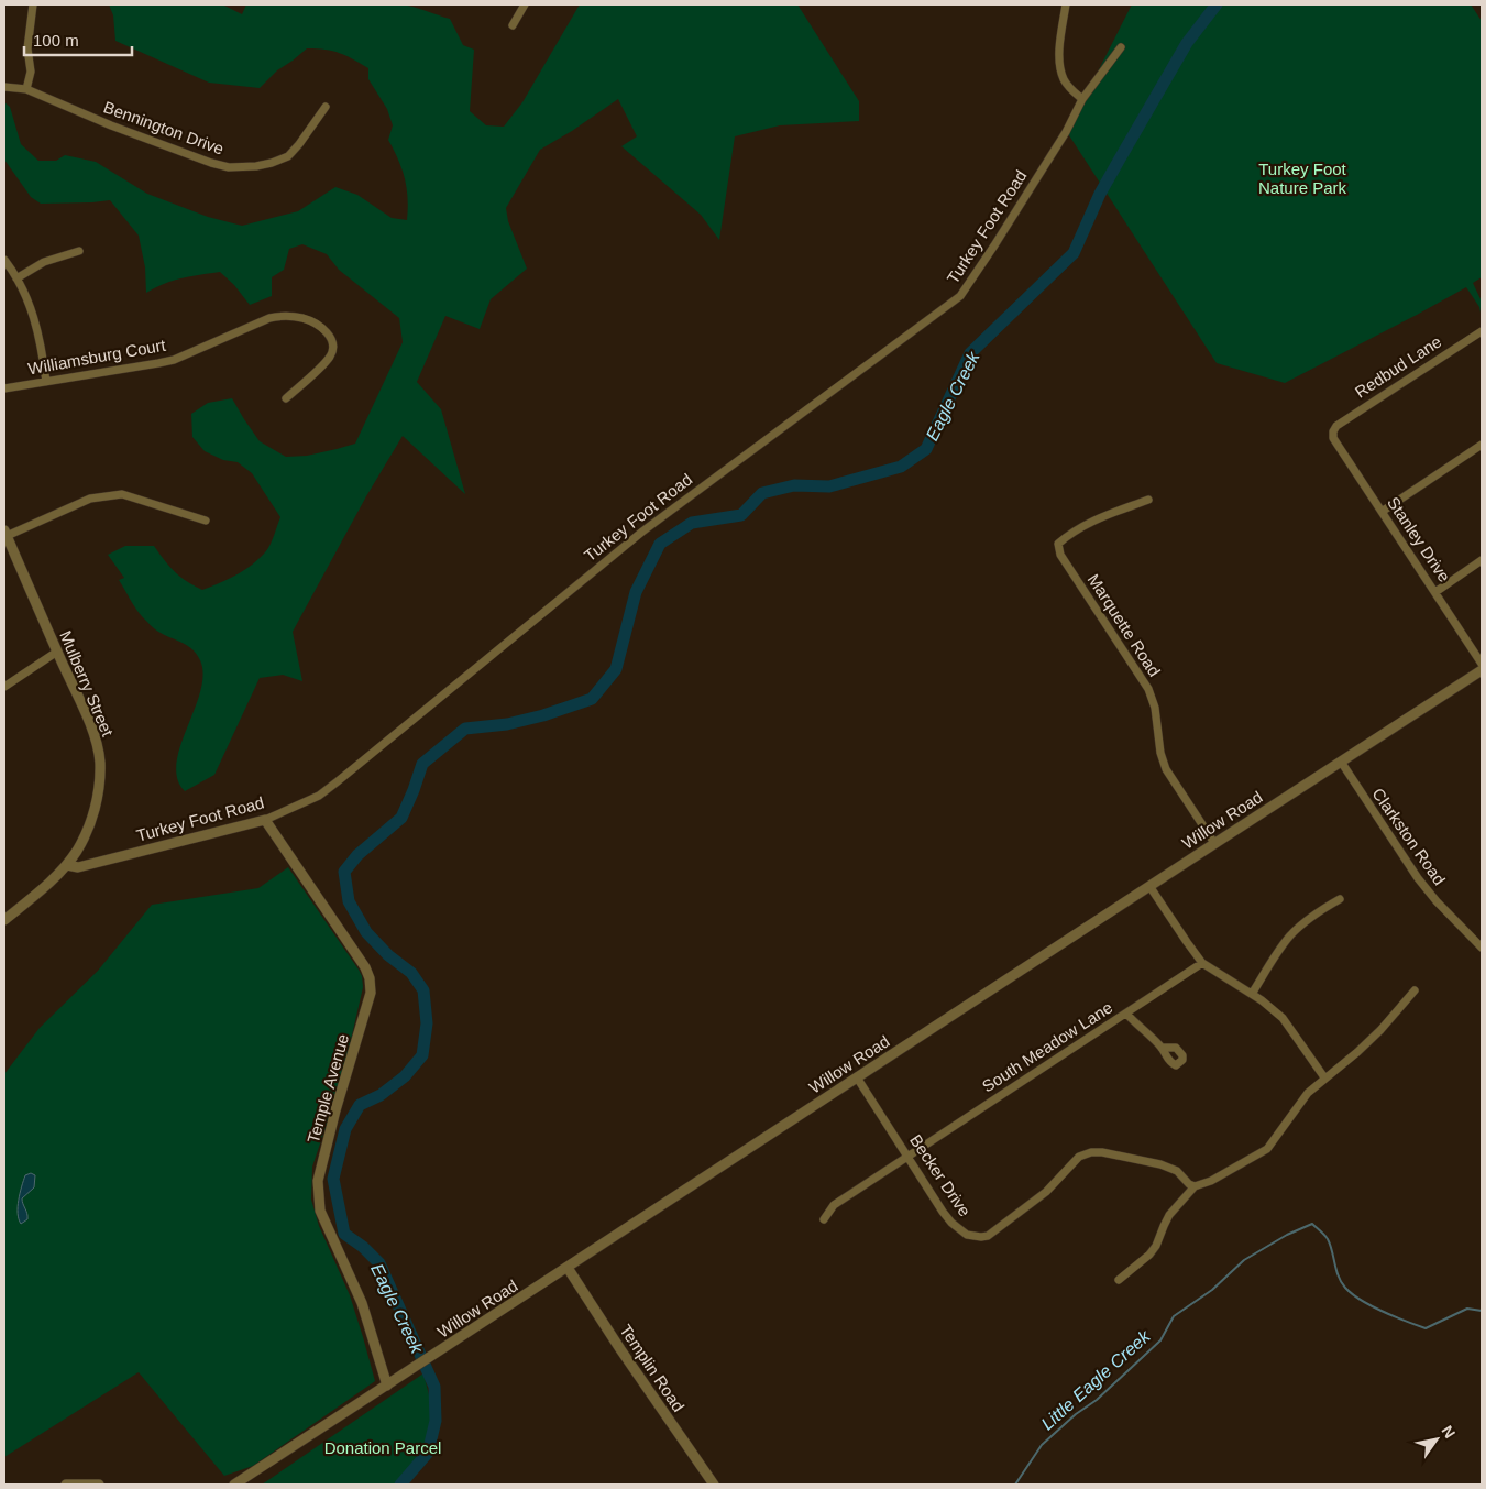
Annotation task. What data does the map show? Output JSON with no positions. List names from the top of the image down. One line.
{"streets":{"street":["Bennington Drive","Turkey Foot Road","Williamsburg Court","Redbud Lane","Stanley Drive","Marquette Road","Mulberry Street","Willow Road","Clarkston Road","South Meadow Lane","Temple Avenue","Becker Drive","Templin Road"]},"crossings":[["Turkey Foot Road","Mulberry Street"],["Turkey Foot Road","Temple Avenue"],["Redbud Lane","Stanley Drive"],["Marquette Road","Willow Road"],["Willow Road","Clarkston Road"],["Willow Road","Temple Avenue"],["Willow Road","Becker Drive"],["Willow Road","Templin Road"],["South Meadow Lane","Becker Drive"]],"water":["Eagle Creek","Little Eagle Creek"],"parks":["Turkey Foot Nature Park","Donation Parcel"],"scale_bar":"100 m","north":"top right"}
